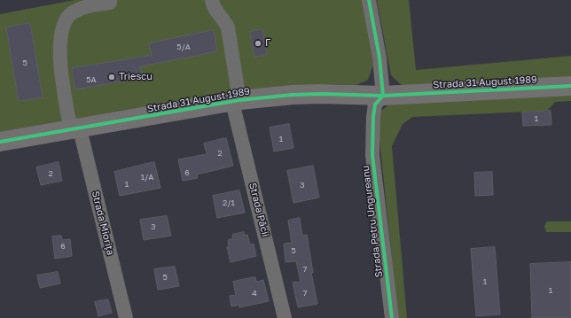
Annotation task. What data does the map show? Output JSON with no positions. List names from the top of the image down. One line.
{"streets":{"street":["Strada 31 August 1989","Strada Păcii","Strada Petru Ungureanu","Strada Miorița"]},"crossings":[["Strada 31 August 1989","Strada Păcii"],["Strada 31 August 1989","Strada Petru Ungureanu"],["Strada 31 August 1989","Strada Miorița"]],"places":["Г","Triescu"],"house_numbers":["5/A","5","5A","1","1","2","6","2","1/A","1","3","2/1","3","6","5","7","5","1","1","4","7"]}
